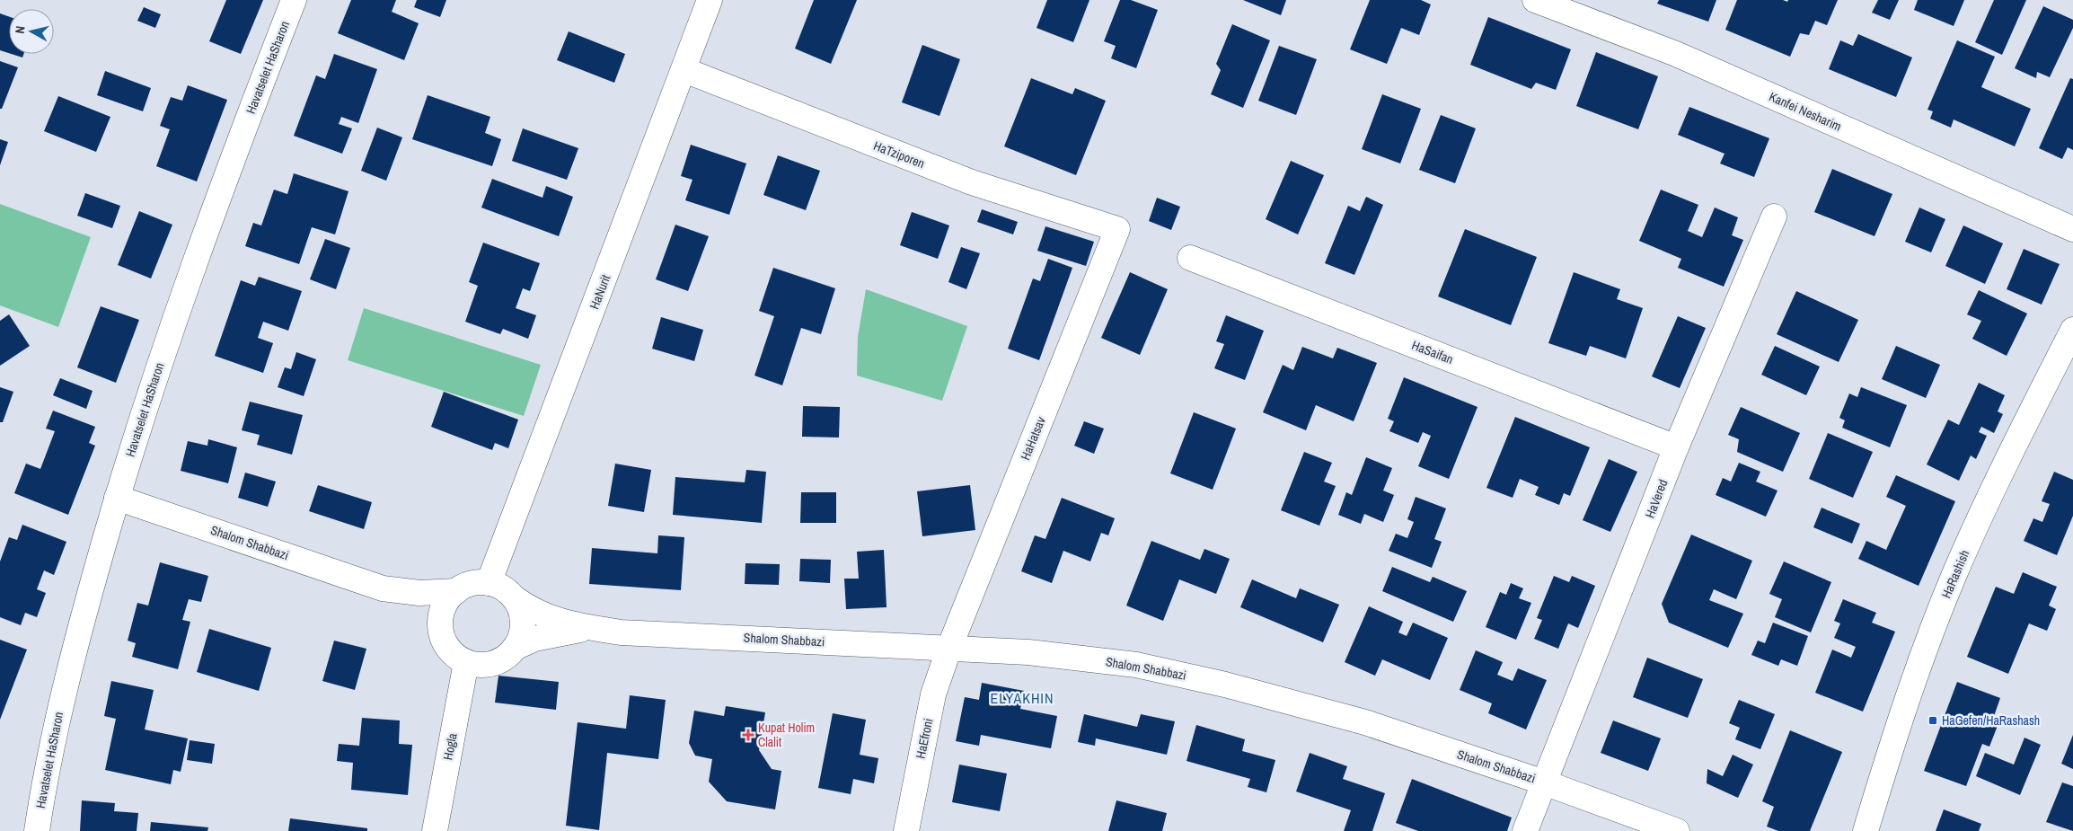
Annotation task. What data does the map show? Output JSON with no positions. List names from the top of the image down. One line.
{"streets":{"street":["Havatselet HaSharon","Kanfei Nesharim","HaTziporen","HaNurit","HaSaifan","HaHatsav","HaVered","Shalom Shabbazi","HaRashish","HaEfroni","Hogla"]},"crossings":[["Havatselet HaSharon","Shalom Shabbazi"],["HaTziporen","HaNurit"],["HaTziporen","HaHatsav"],["HaNurit","Shalom Shabbazi"],["HaNurit","Hogla"],["HaSaifan","HaVered"],["HaHatsav","Shalom Shabbazi"],["HaHatsav","HaEfroni"],["HaVered","Shalom Shabbazi"],["Shalom Shabbazi","HaEfroni"],["Shalom Shabbazi","Hogla"]],"districts":["ELYAKHIN"],"places":{"transit":["HaGefen/HaRashash"],"health":["Kupat Holim Clalit"]},"north":"left"}
